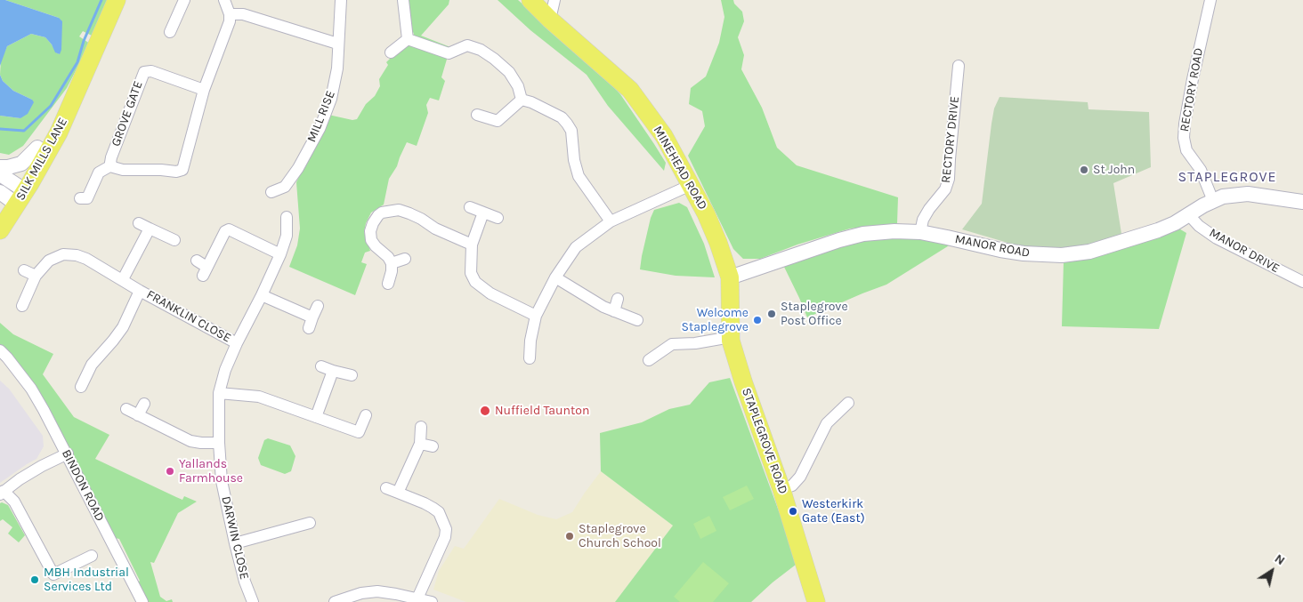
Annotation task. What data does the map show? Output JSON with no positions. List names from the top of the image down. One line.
{"streets":{"main road":["SILK MILLS LANE","MINEHEAD ROAD","STAPLEGROVE ROAD"],"street":["RECTORY ROAD","GROVE GATE","MILL RISE","RECTORY DRIVE","MANOR ROAD","MANOR DRIVE","FRANKLIN CLOSE","BINDON ROAD","DARWIN CLOSE"]},"crossings":[["RECTORY ROAD","MANOR ROAD"],["RECTORY DRIVE","MANOR ROAD"],["MINEHEAD ROAD","MANOR ROAD"],["MINEHEAD ROAD","STAPLEGROVE ROAD"],["MANOR ROAD","MANOR DRIVE"],["MANOR ROAD","STAPLEGROVE ROAD"],["FRANKLIN CLOSE","DARWIN CLOSE"]],"districts":["STAPLEGROVE"],"places":["St John","Staplegrove Post Office","Welcome Staplegrove","Nuffield Taunton","Yallands Farmhouse","Westerkirk Gate (East)","Staplegrove Church School","MBH Industrial Services Ltd"],"north":"top right"}
